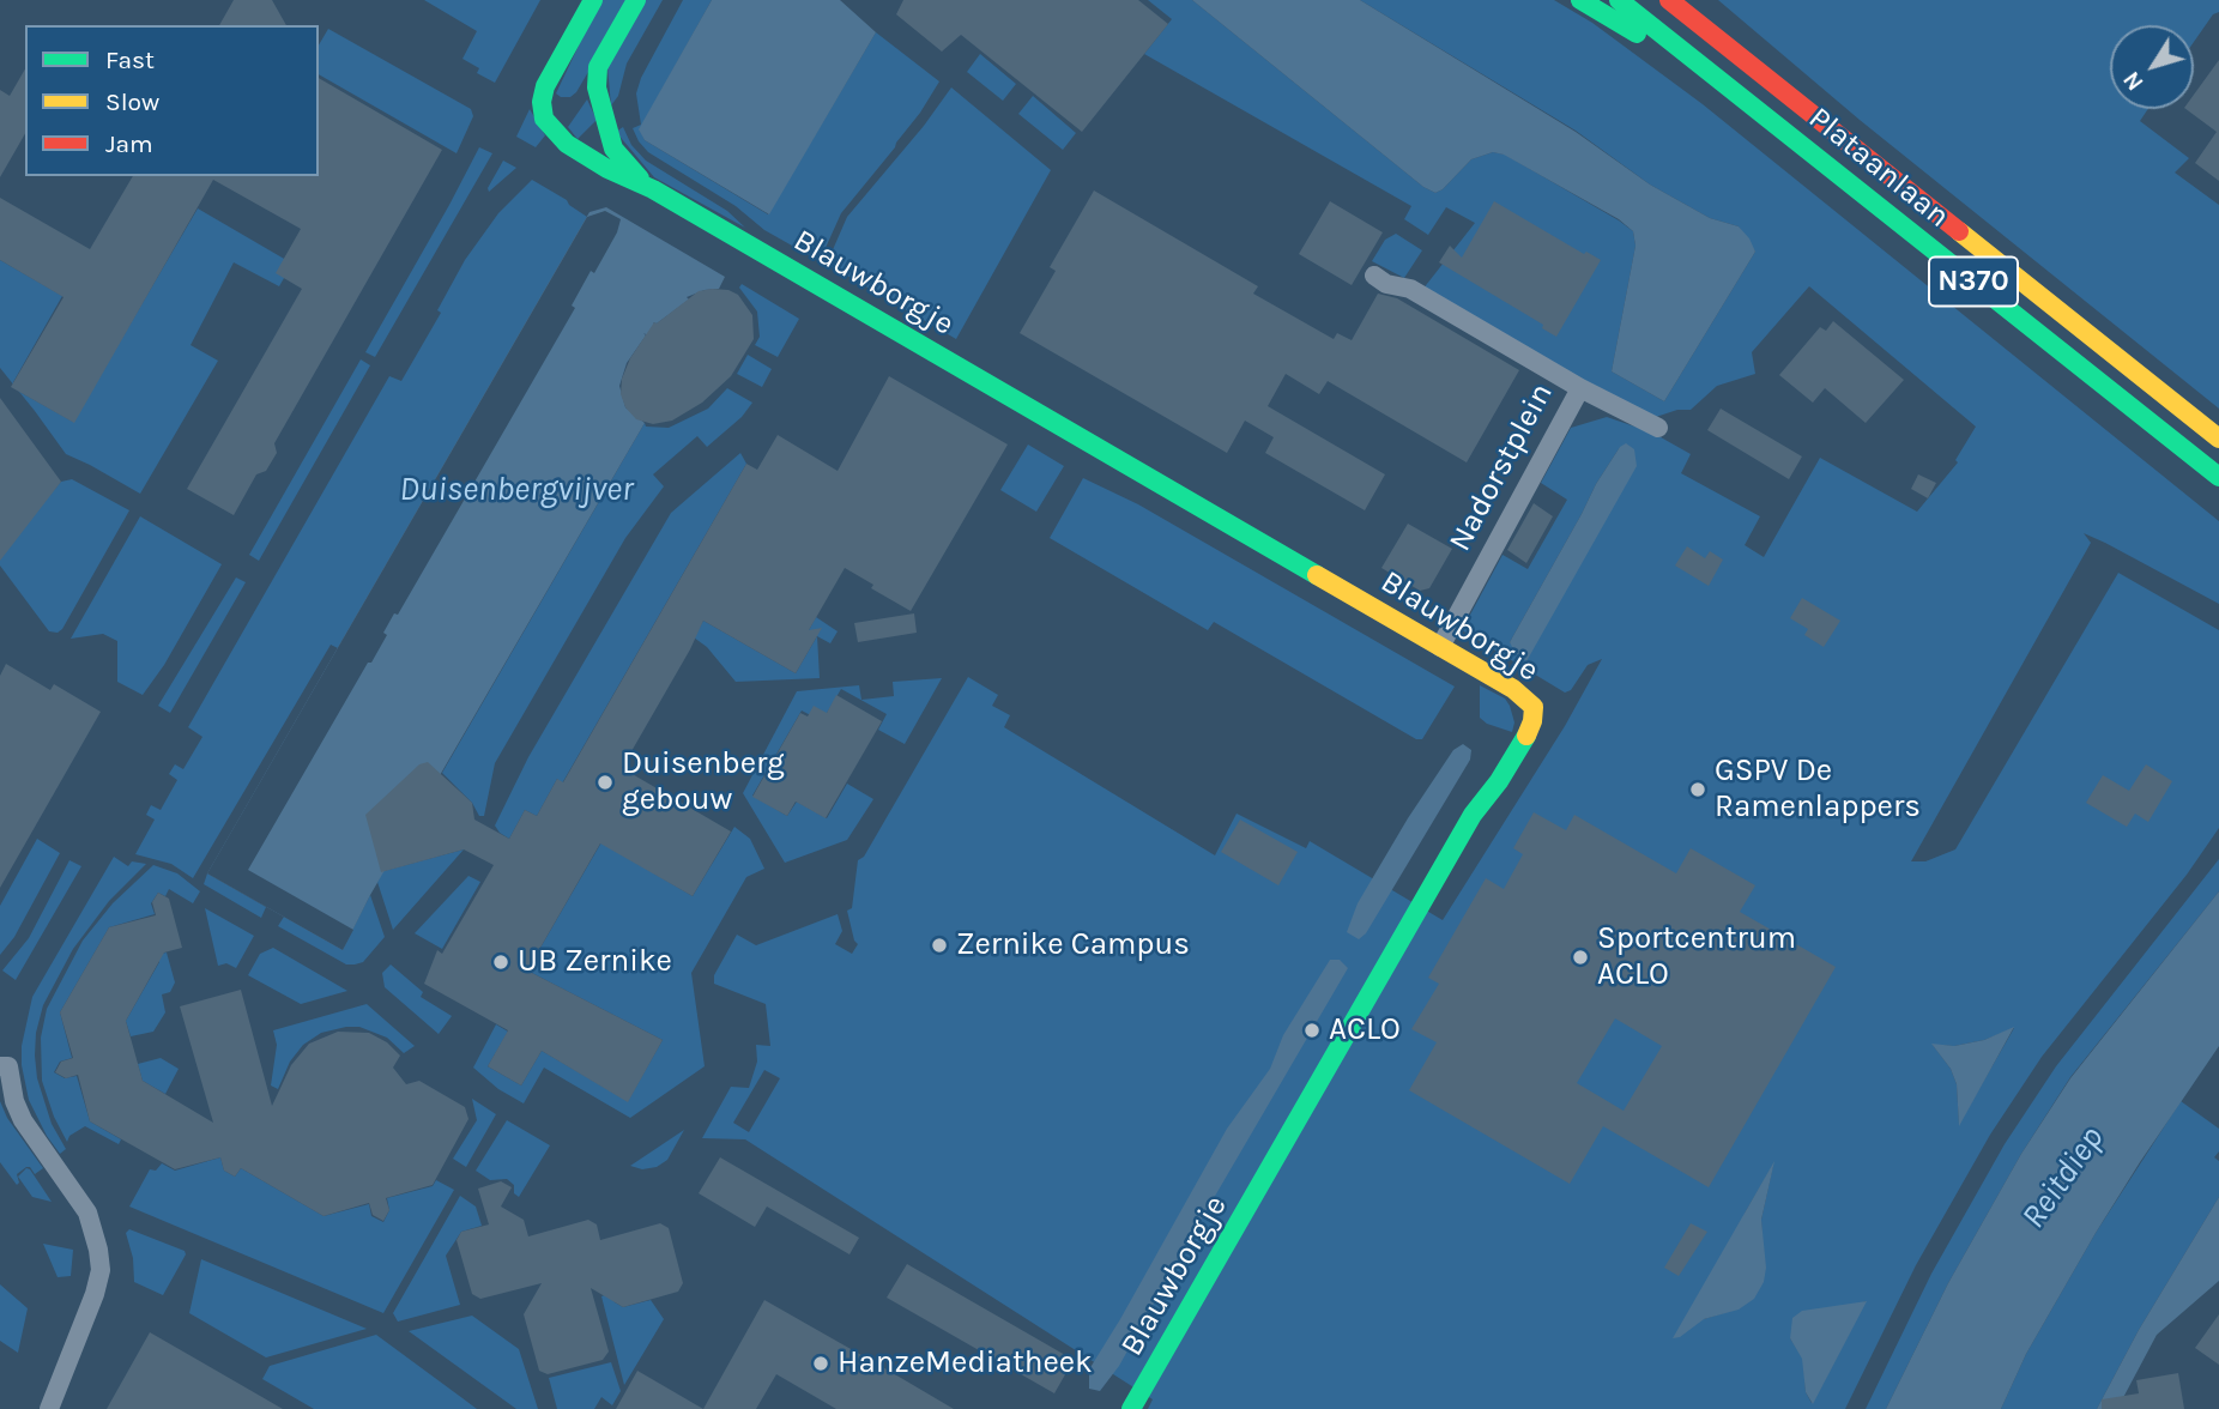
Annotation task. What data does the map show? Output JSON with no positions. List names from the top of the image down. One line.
{"streets":{"main road":["Plataanlaan","N370","Blauwborgje"],"street":["Nadorstplein"]},"crossings":[["Plataanlaan","N370"],["Blauwborgje","Nadorstplein"]],"water":["Duisenbergvijver","Reitdiep"],"places":["Duisenberg gebouw","GSPV De Ramenlappers","Zernike Campus","Sportcentrum ACLO","UB Zernike","ACLO","HanzeMediatheek"],"legend":["Fast","Slow","Jam"],"north":"bottom left"}
